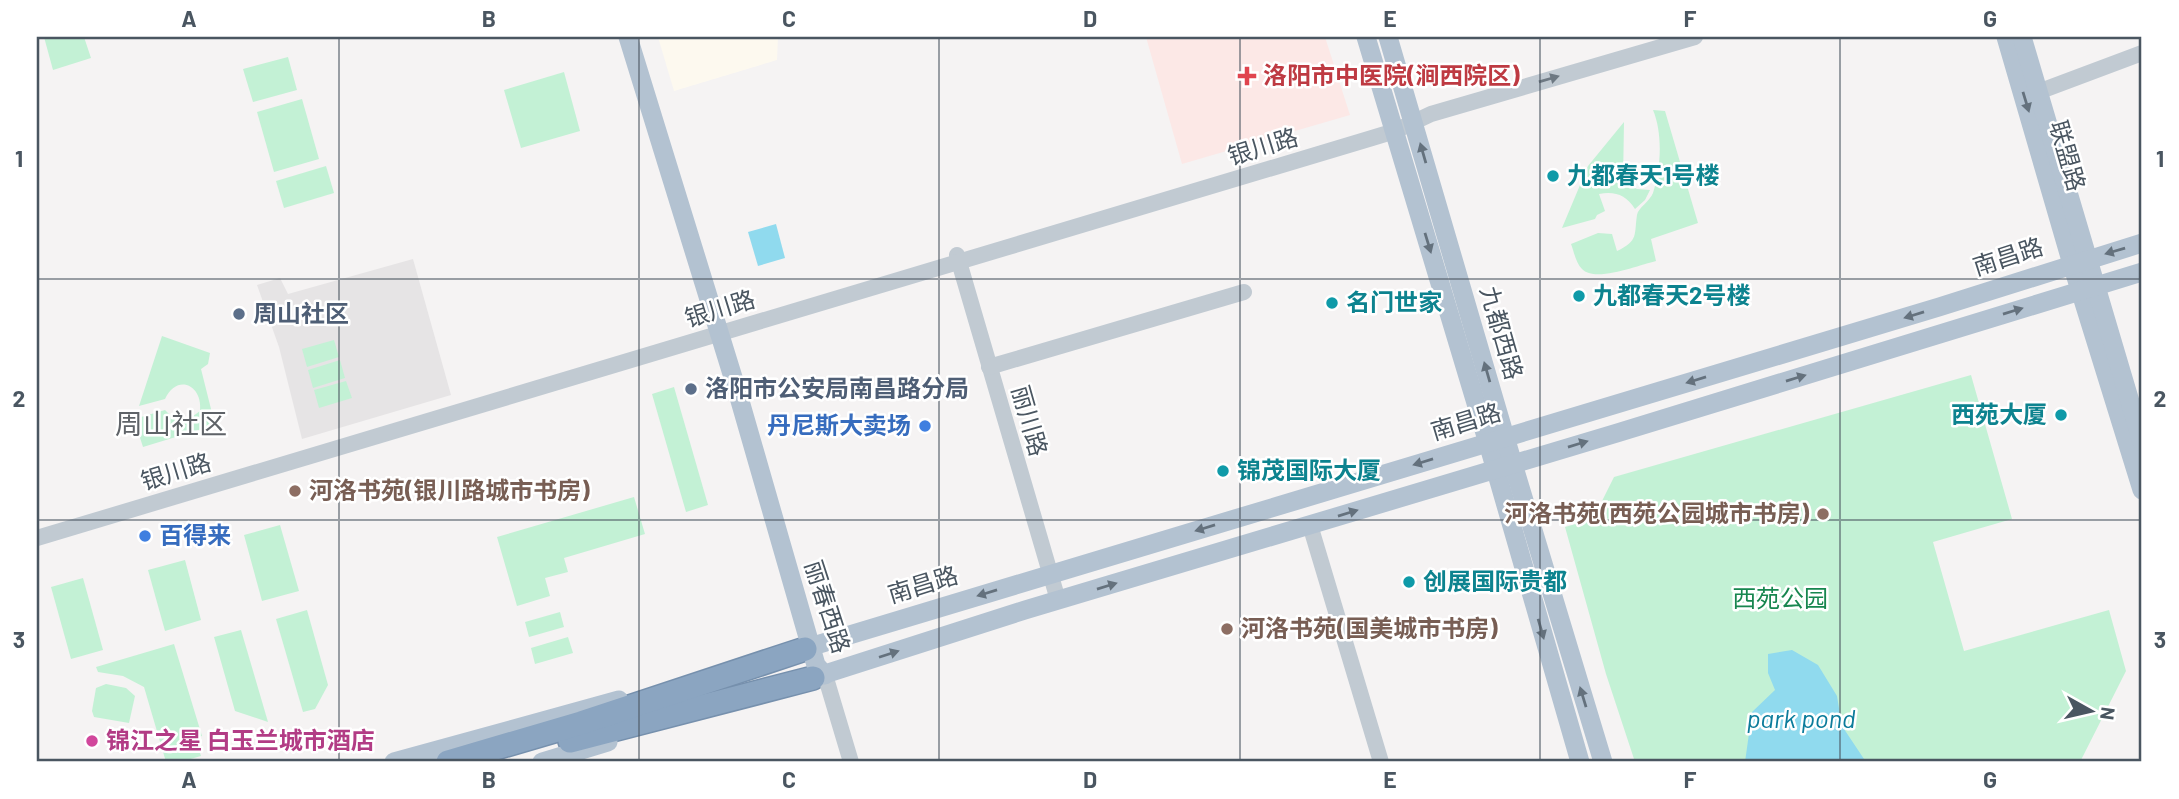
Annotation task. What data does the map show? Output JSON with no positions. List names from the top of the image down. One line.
{"streets":{"highway":["南昌路"],"main road":["联盟路","九都西路","丽春西路"],"street":["银川路","丽川路"]},"crossings":[["银川路","九都西路"],["银川路","丽川路"],["银川路","丽春西路"],["联盟路","南昌路"],["南昌路","九都西路"],["南昌路","丽川路"],["南昌路","丽春西路"]],"districts":["周山社区"],"water":["park pond"],"parks":["西苑公园"],"places":{"health":["洛阳市中医院(涧西院区)"],"other":["九都春天1号楼","九都春天2号楼","名门世家","周山社区","洛阳市公安局南昌路分局","西苑大厦","丹尼斯大卖场","锦茂国际大厦","河洛书苑(银川路城市书房)","河洛书苑(西苑公园城市书房)","百得来","创展国际贵都","河洛书苑(国美城市书房)","锦江之星 白玉兰城市酒店"]},"north":"right","grid":{"columns":["A","B","C","D","E","F","G"],"rows":["1","2","3"]}}
